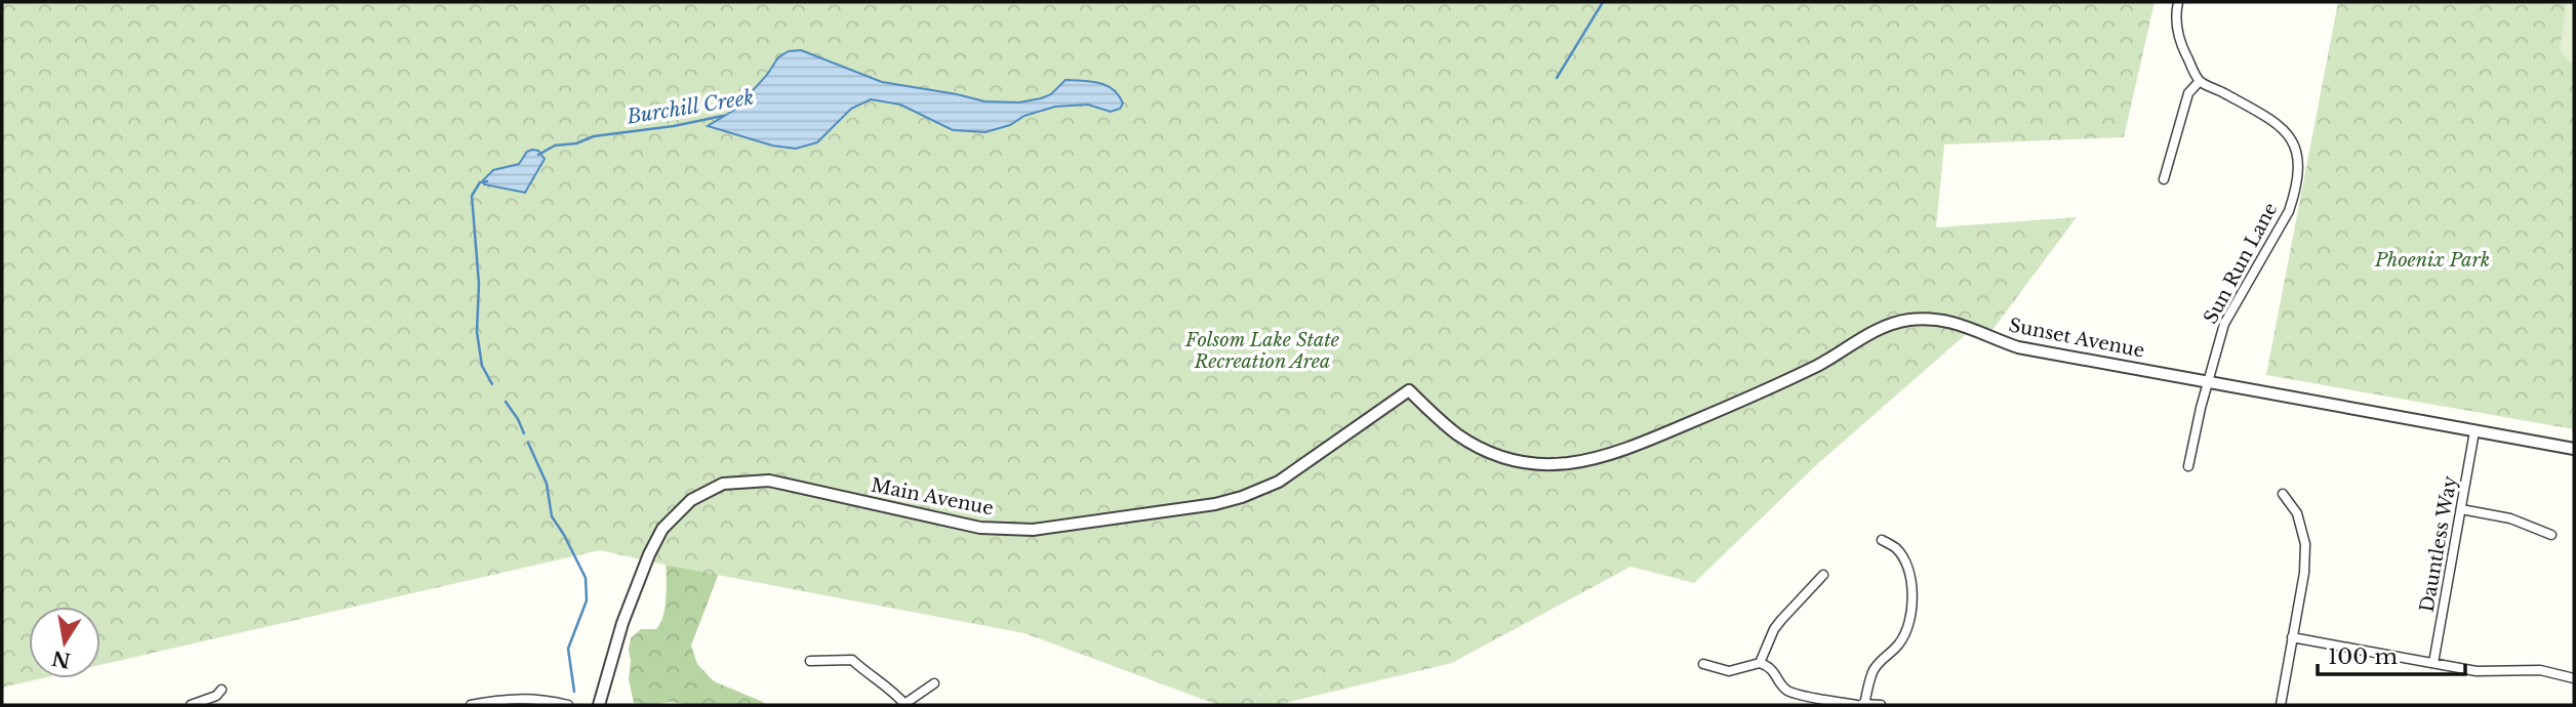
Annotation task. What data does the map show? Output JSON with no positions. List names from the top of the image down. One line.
{"streets":{"street":["Sun Run Lane","Sunset Avenue","Main Avenue","Dauntless Way"]},"crossings":[["Sun Run Lane","Sunset Avenue"],["Sunset Avenue","Main Avenue"],["Sunset Avenue","Dauntless Way"]],"water":["Burchill Creek"],"parks":["Phoenix Park","Folsom Lake State Recreation Area"],"scale_bar":"100 m","north":"bottom"}
